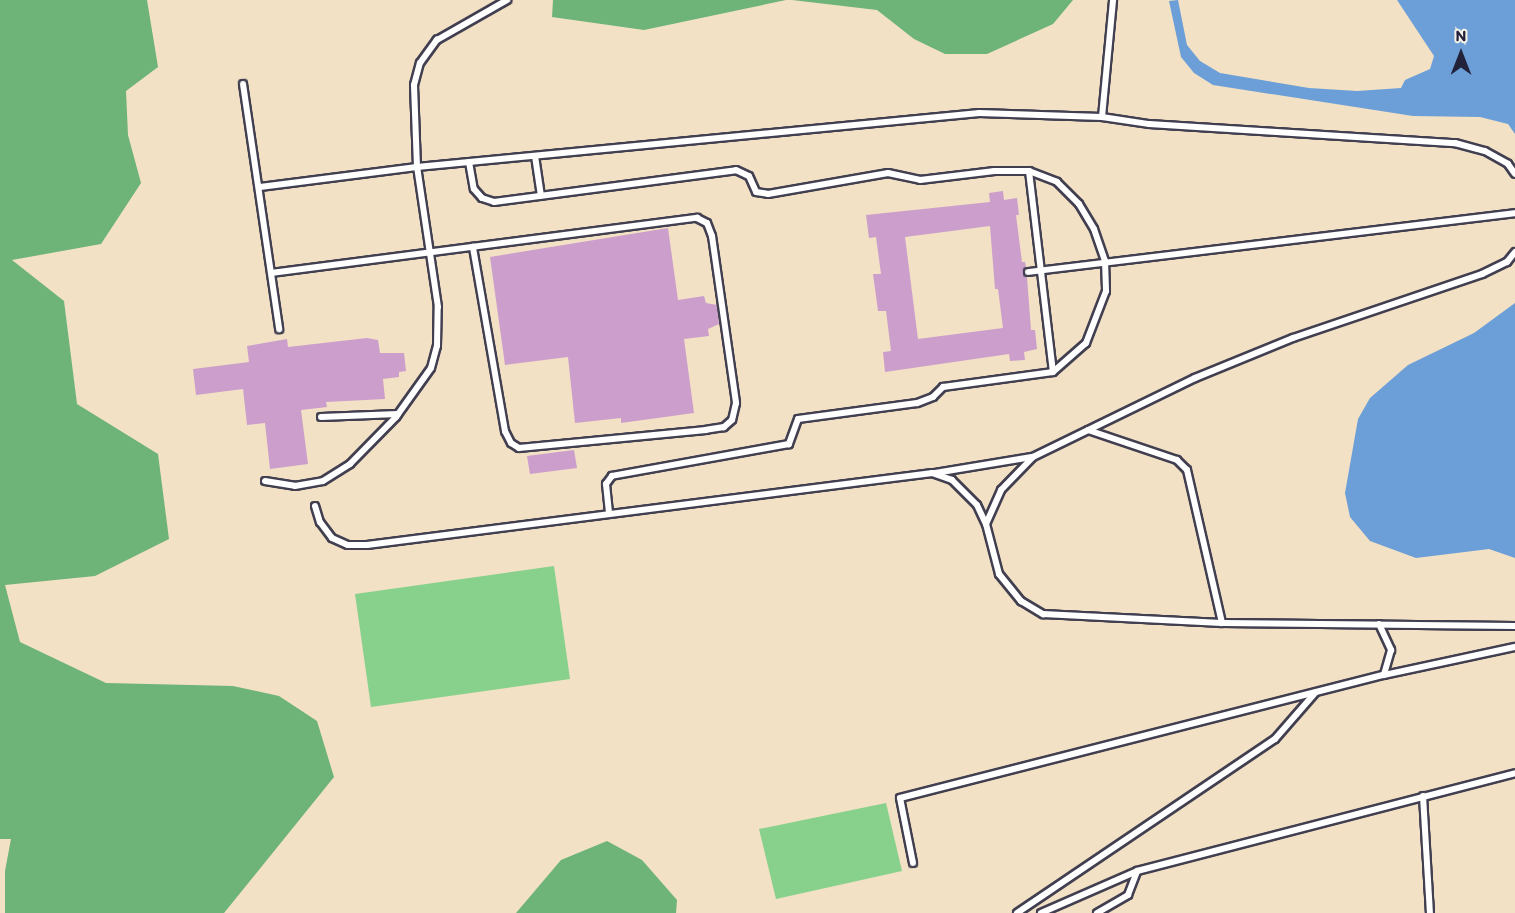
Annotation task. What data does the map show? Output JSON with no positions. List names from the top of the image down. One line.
{"north":"top"}
